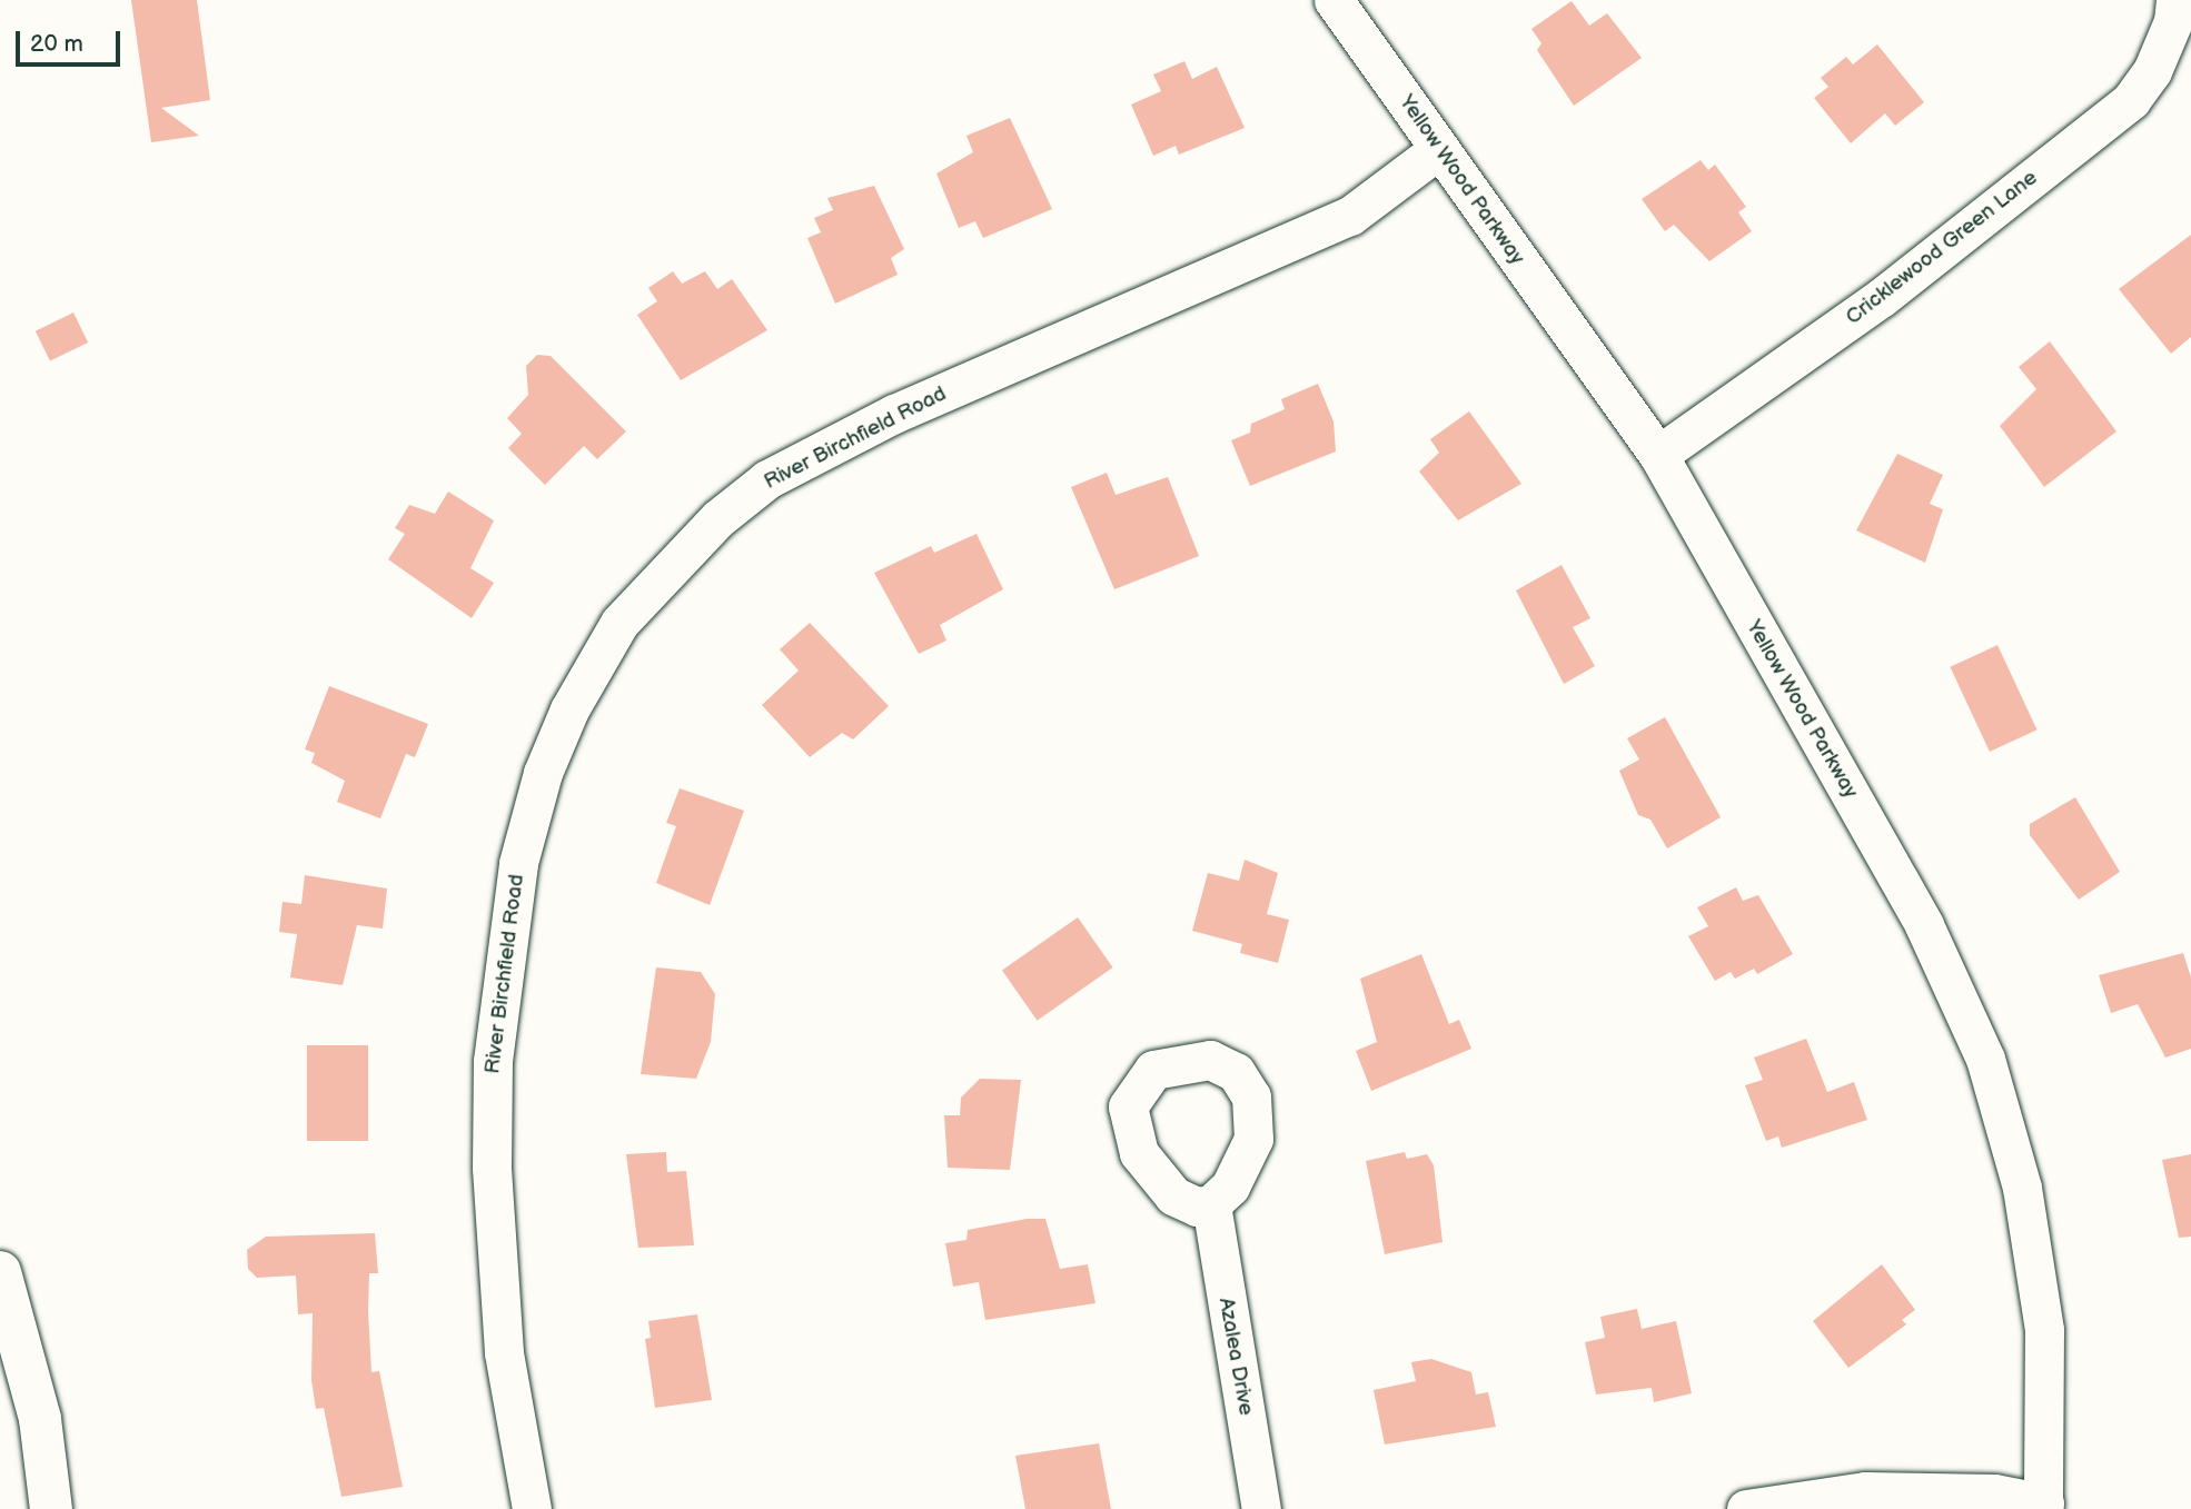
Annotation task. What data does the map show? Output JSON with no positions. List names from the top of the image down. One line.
{"streets":{"street":["Yellow Wood Parkway","Cricklewood Green Lane","River Birchfield Road","Azalea Drive"]},"crossings":[["Yellow Wood Parkway","Cricklewood Green Lane"],["Yellow Wood Parkway","River Birchfield Road"]],"scale_bar":"20 m"}
